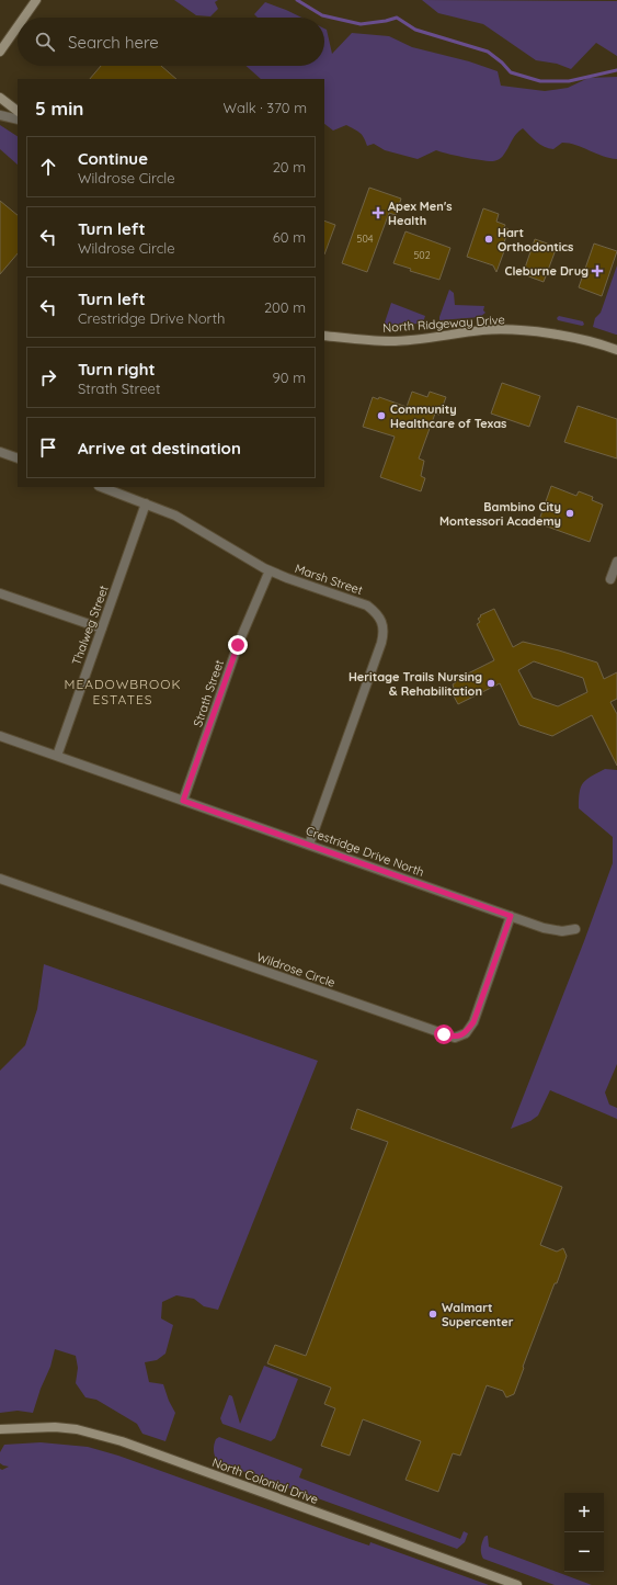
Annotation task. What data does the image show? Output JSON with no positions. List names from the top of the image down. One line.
{"streets":{"street":["North Ridgeway Drive","Marsh Street","Thalweg Street","Strath Street","Crestridge Drive North","Wildrose Circle","North Colonial Drive"]},"crossings":[["Marsh Street","Thalweg Street"],["Marsh Street","Strath Street"],["Marsh Street","Crestridge Drive North"],["Thalweg Street","Crestridge Drive North"],["Strath Street","Crestridge Drive North"],["Crestridge Drive North","Wildrose Circle"]],"districts":["MEADOWBROOK ESTATES"],"places":{"health":["Apex Men's Health","Cleburne Drug"],"other":["Hart Orthodontics","Community Healthcare of Texas","Bambino City Montessori Academy","Heritage Trails Nursing & Rehabilitation","Walmart Supercenter"]},"house_numbers":["504","502"],"page":{"search":"Search here","heading":["5 min","Walk · 370 m"],"list":[["Continue","Wildrose Circle","20 m"],["Turn left","Wildrose Circle","60 m"],["Turn left","Crestridge Drive North","200 m"],["Turn right","Strath Street","90 m"],"Arrive at destination"],"map_buttons":["+","−"]}}
